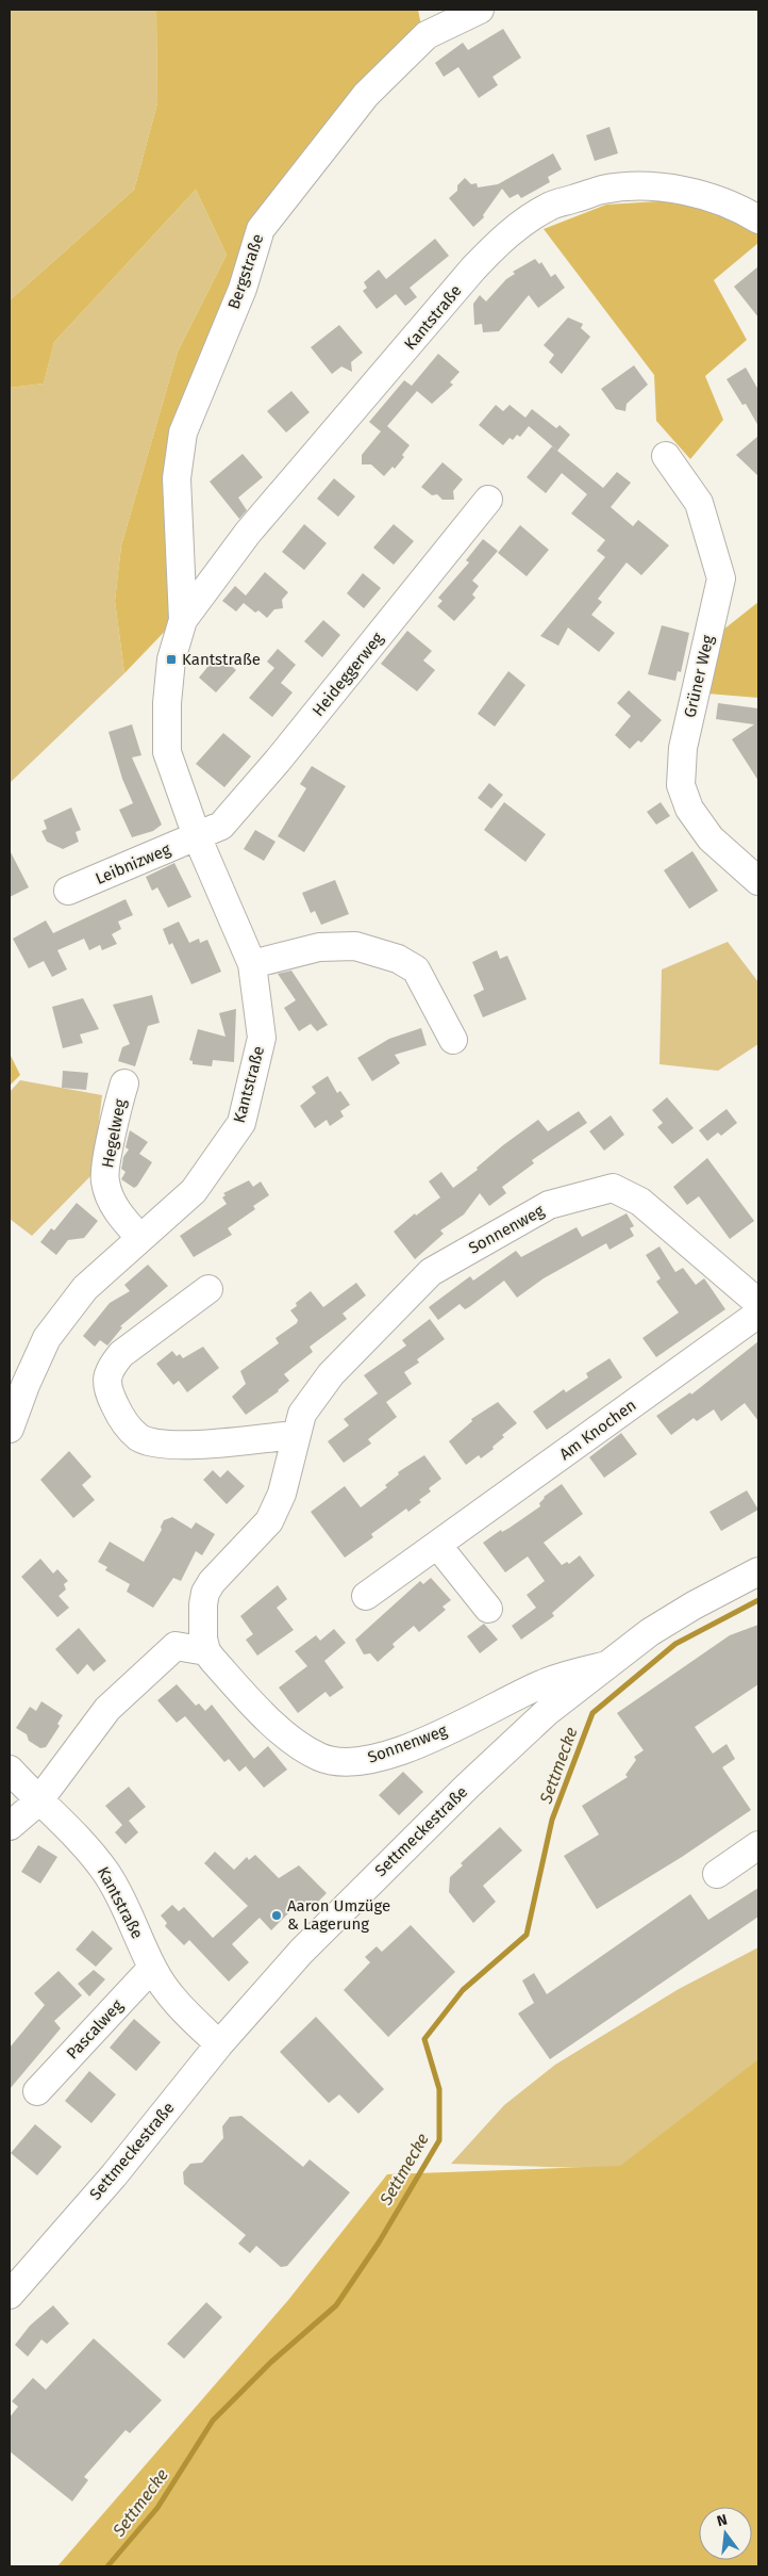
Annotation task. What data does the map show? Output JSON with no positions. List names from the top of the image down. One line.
{"streets":{"street":["Bergstraße","Kantstraße","Heideggerweg","Grüner Weg","Leibnizweg","Hegelweg","Sonnenweg","Am Knochen","Settmeckestraße","Pascalweg"]},"crossings":[["Bergstraße","Kantstraße"],["Kantstraße","Heideggerweg"],["Kantstraße","Leibnizweg"],["Kantstraße","Hegelweg"],["Kantstraße","Settmeckestraße"],["Kantstraße","Pascalweg"],["Heideggerweg","Leibnizweg"],["Sonnenweg","Settmeckestraße"]],"water":["Settmecke"],"places":{"transit":["Kantstraße"],"other":["Aaron Umzüge & Lagerung"]},"north":"top"}
